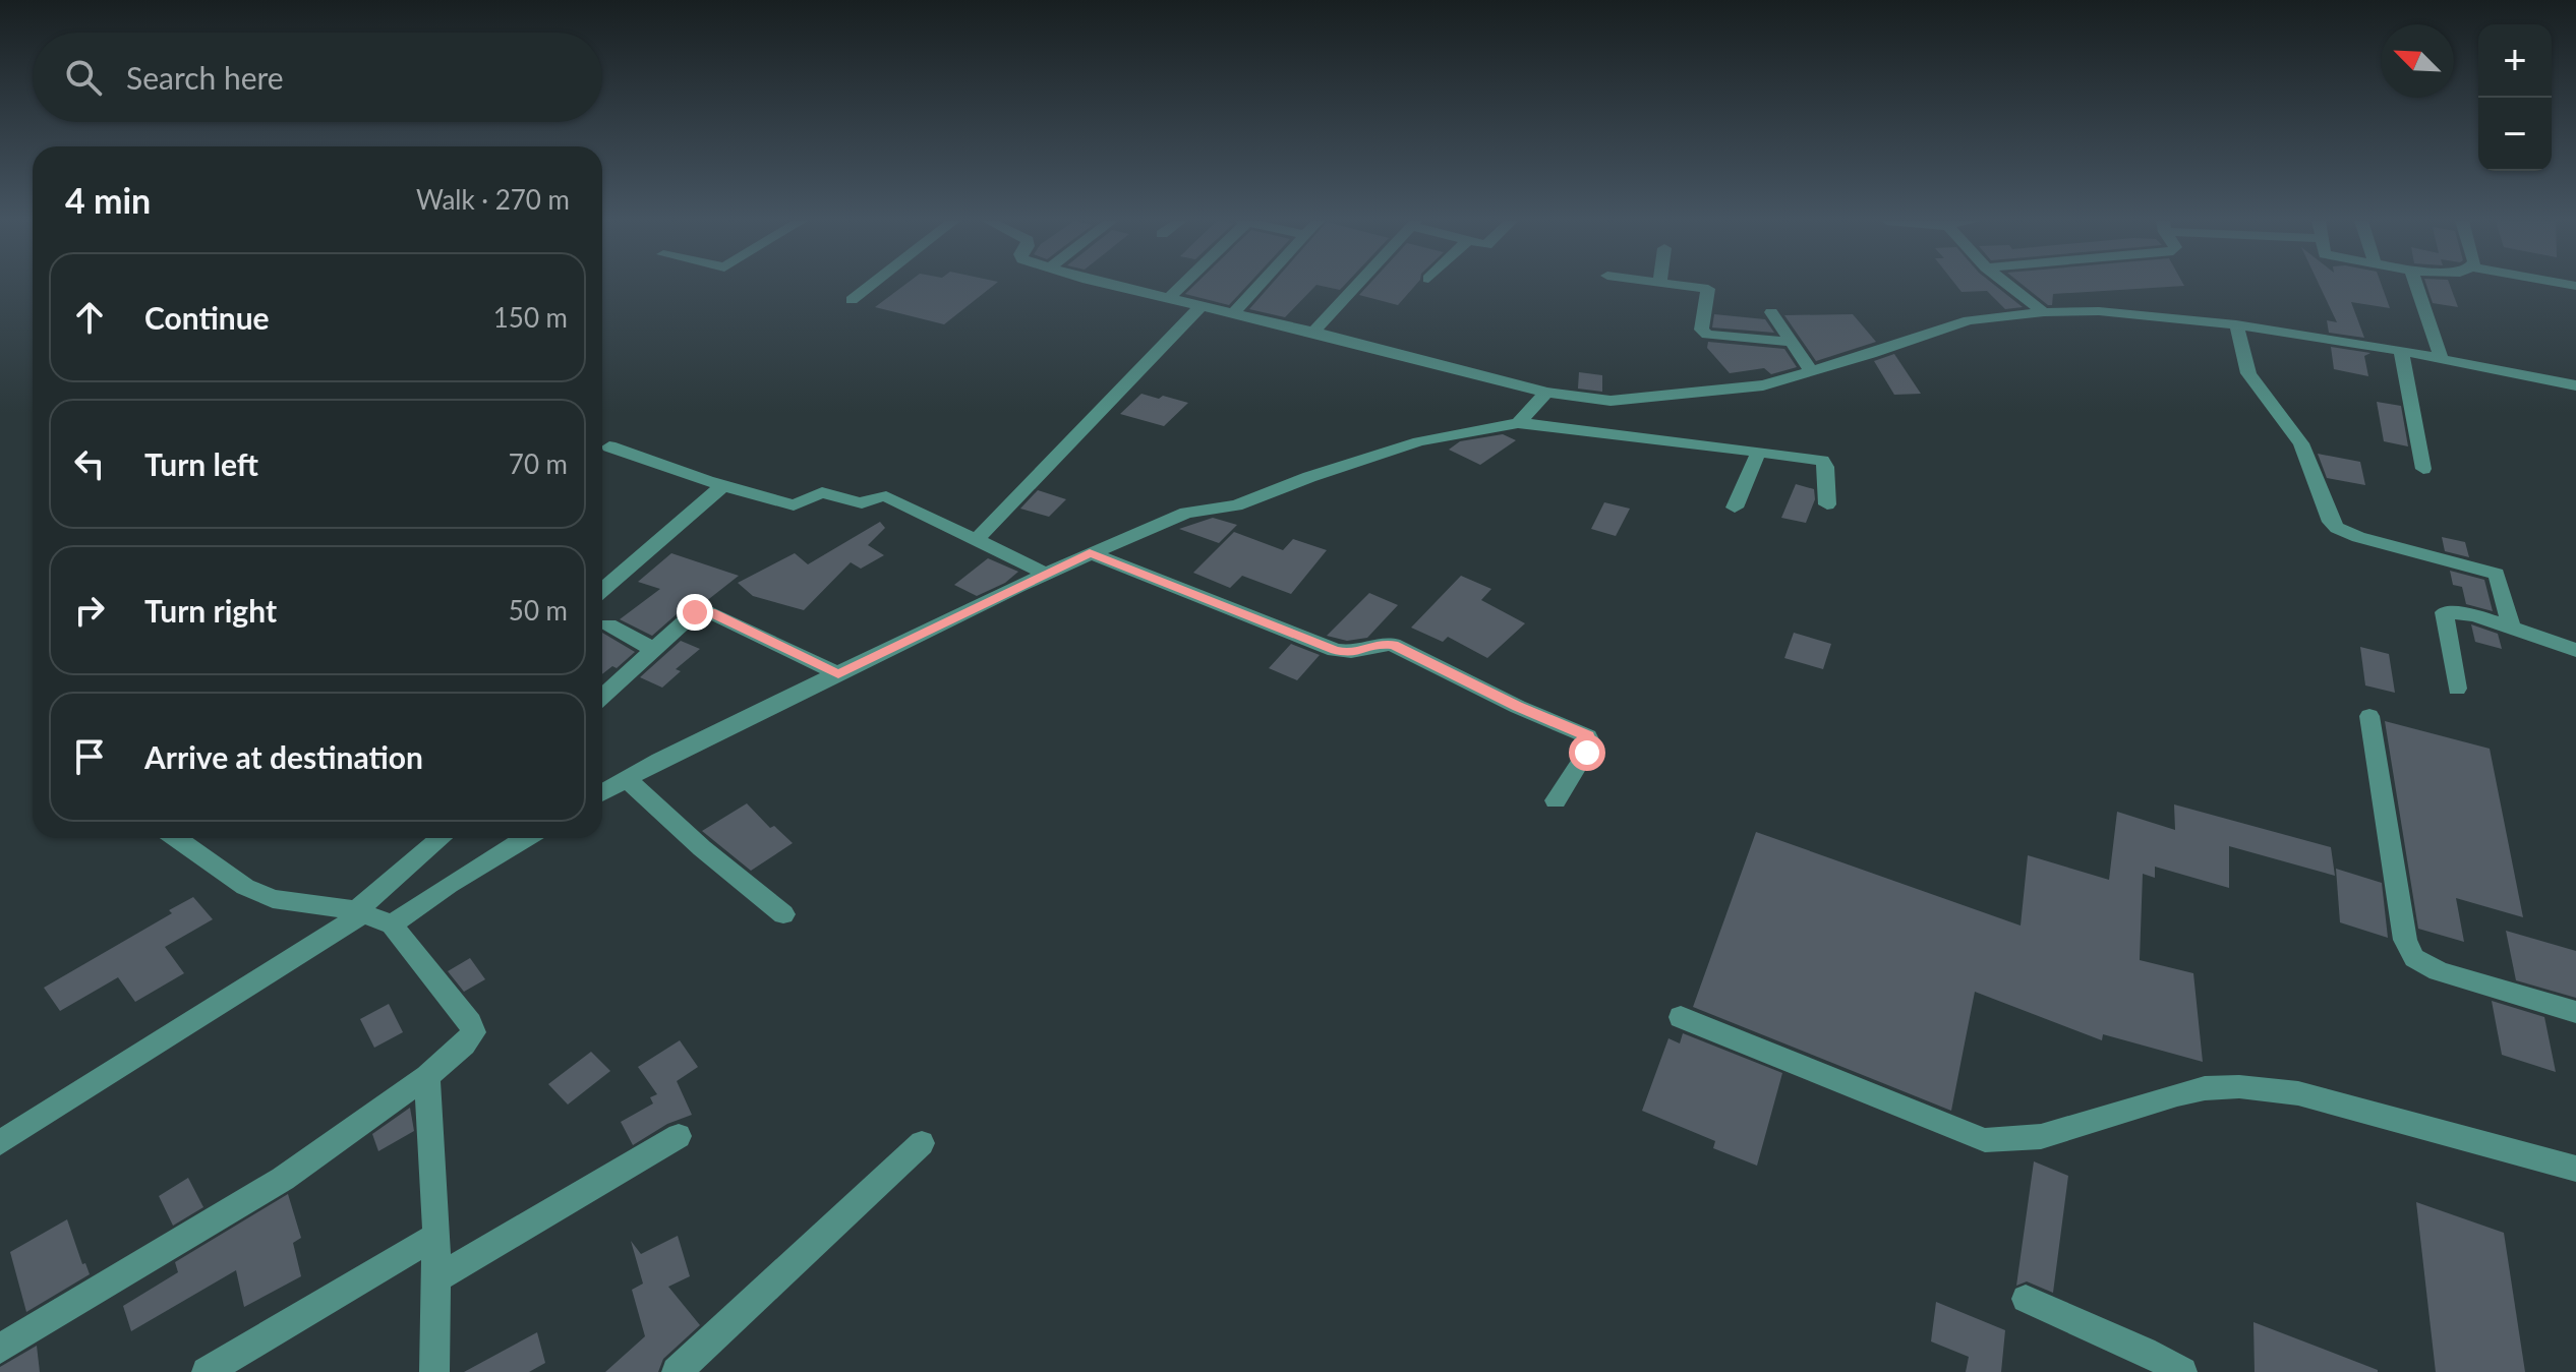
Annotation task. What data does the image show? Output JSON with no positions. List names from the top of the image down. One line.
{"north":"top left","page":{"map_buttons":["+","−"],"search":"Search here","heading":["4 min","Walk · 270 m"],"list":[["Continue","150 m"],["Turn left","70 m"],["Turn right","50 m"],"Arrive at destination"]}}
